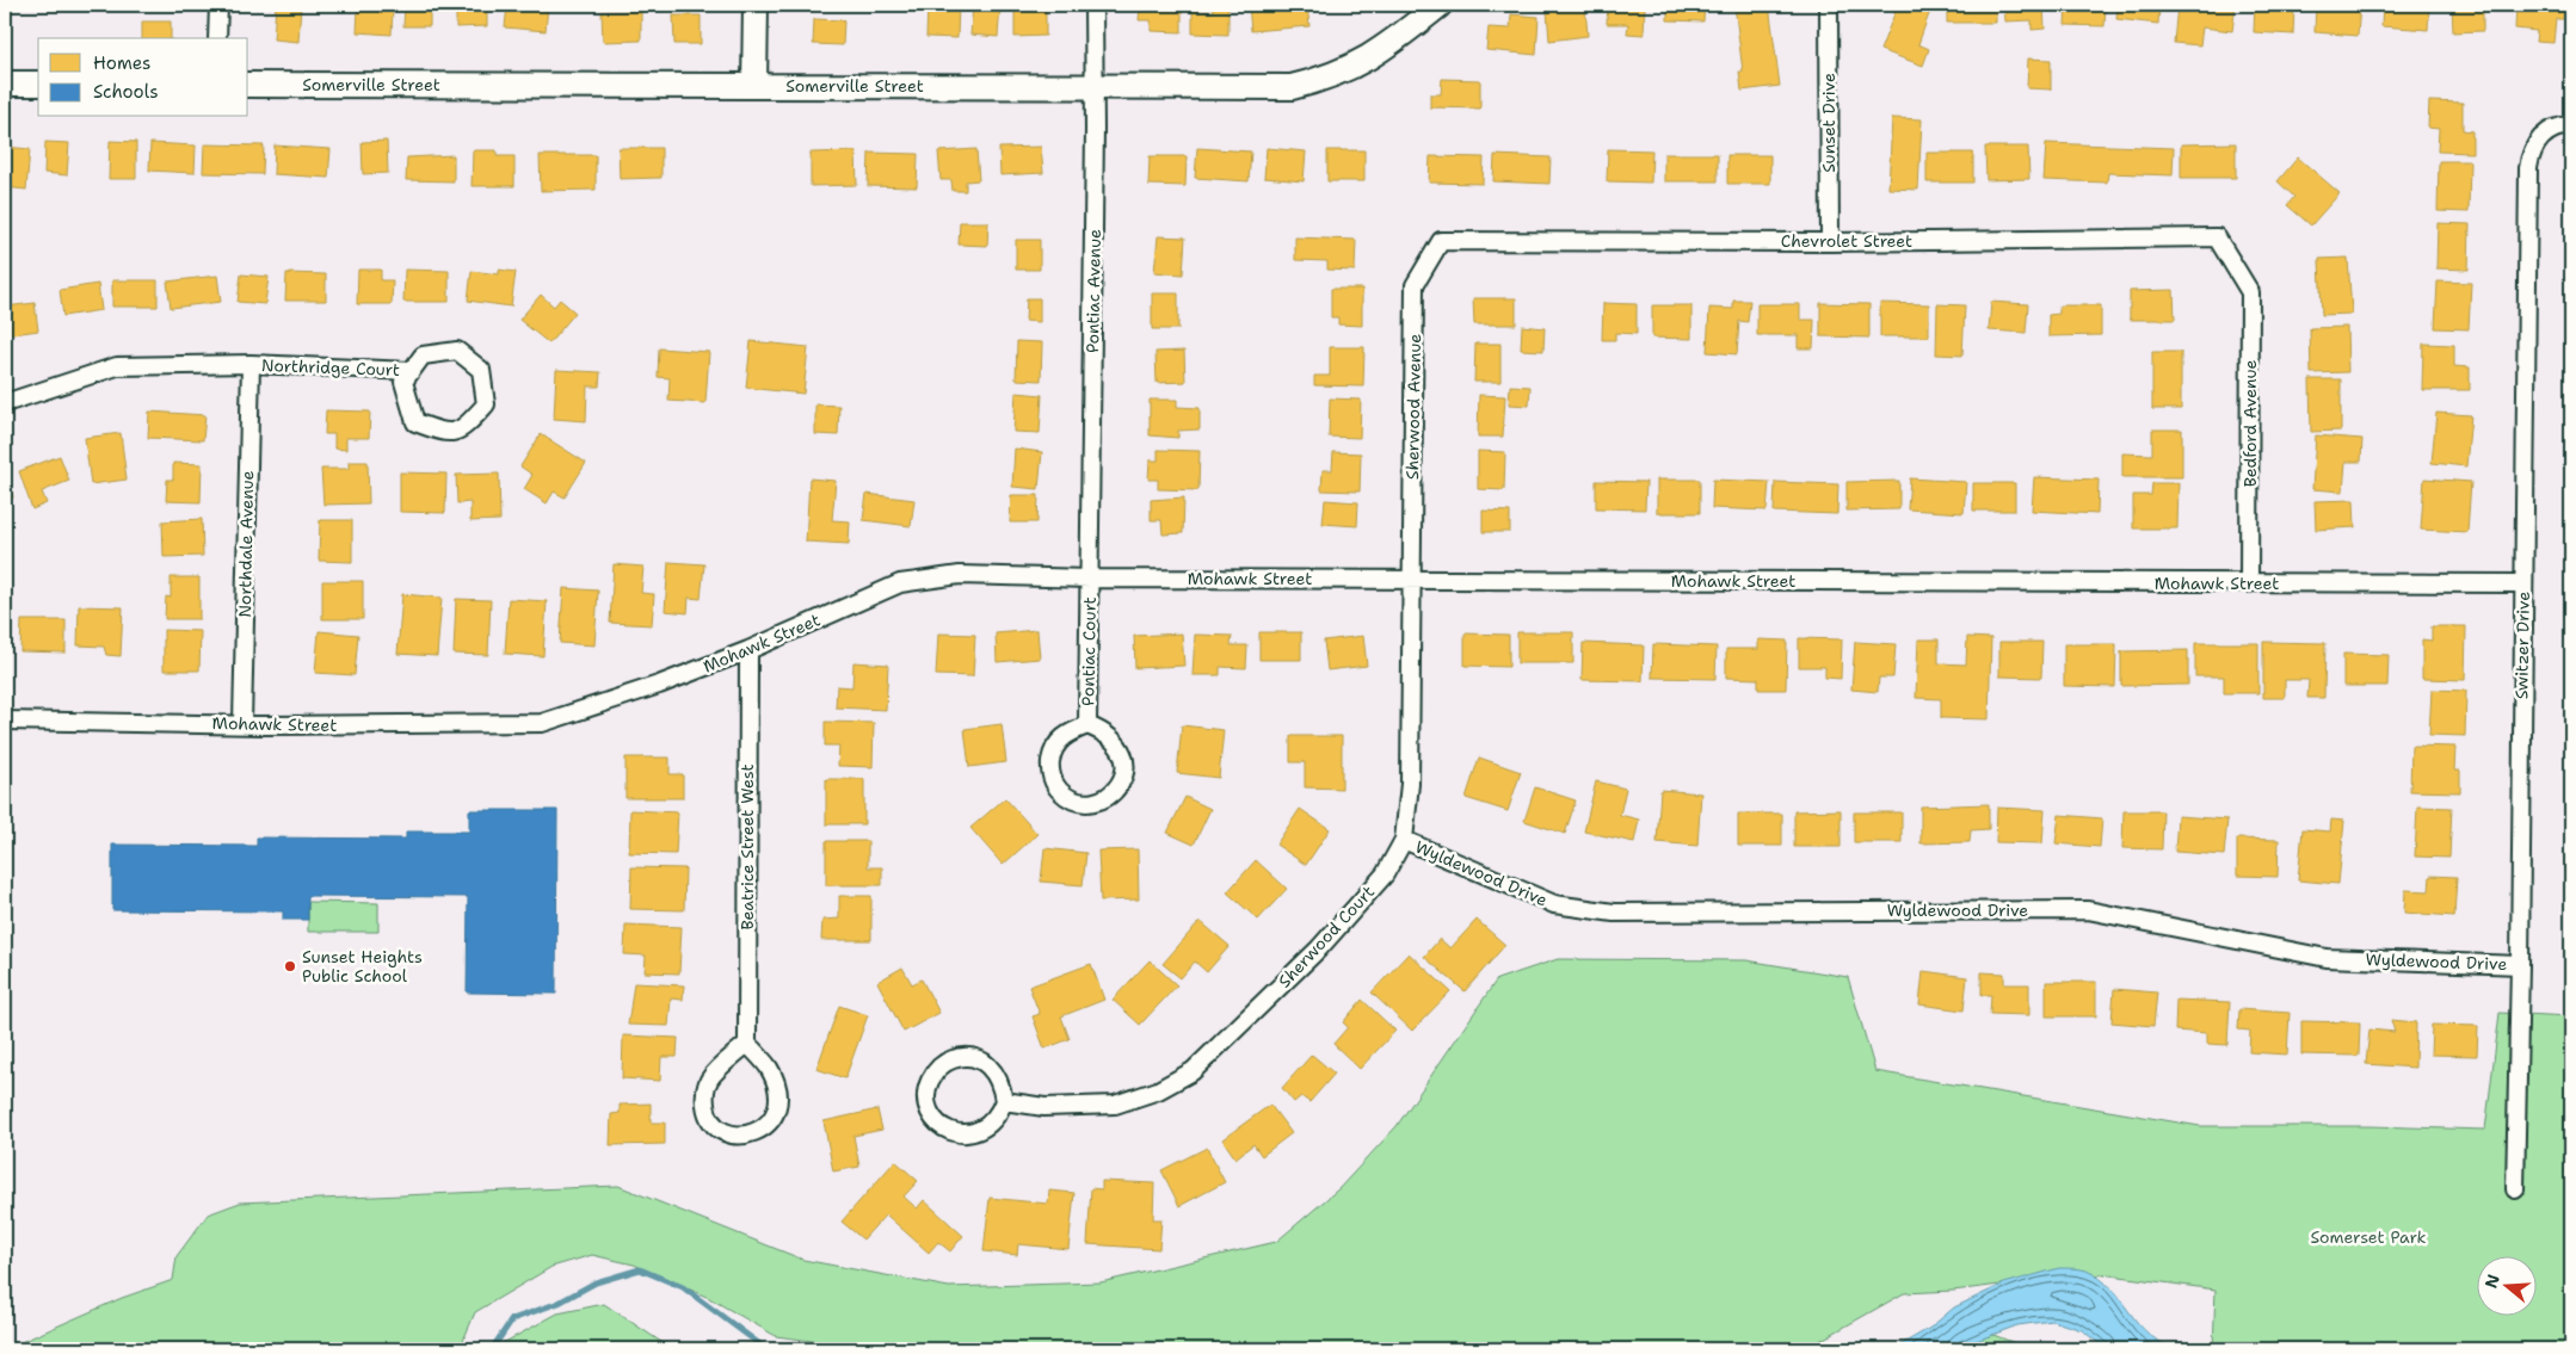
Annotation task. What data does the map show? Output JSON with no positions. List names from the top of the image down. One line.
{"streets":{"street":["Somerville Street","Sunset Drive","Chevrolet Street","Pontiac Avenue","Northridge Court","Sherwood Avenue","Bedford Avenue","Northdale Avenue","Mohawk Street","Switzer Drive","Pontiac Court","Beatrice Street West","Wyldewood Drive","Sherwood Court"]},"crossings":[["Somerville Street","Pontiac Avenue"],["Sunset Drive","Chevrolet Street"],["Chevrolet Street","Sherwood Avenue"],["Chevrolet Street","Bedford Avenue"],["Pontiac Avenue","Mohawk Street"],["Pontiac Avenue","Pontiac Court"],["Northridge Court","Northdale Avenue"],["Sherwood Avenue","Mohawk Street"],["Sherwood Avenue","Sherwood Court"],["Bedford Avenue","Mohawk Street"],["Northdale Avenue","Mohawk Street"],["Mohawk Street","Switzer Drive"],["Mohawk Street","Pontiac Court"],["Mohawk Street","Beatrice Street West"],["Mohawk Street","Sherwood Court"],["Switzer Drive","Wyldewood Drive"],["Wyldewood Drive","Sherwood Court"]],"parks":["Somerset Park"],"places":["Sunset Heights Public School"],"legend":["Homes","Schools"],"north":"left"}
